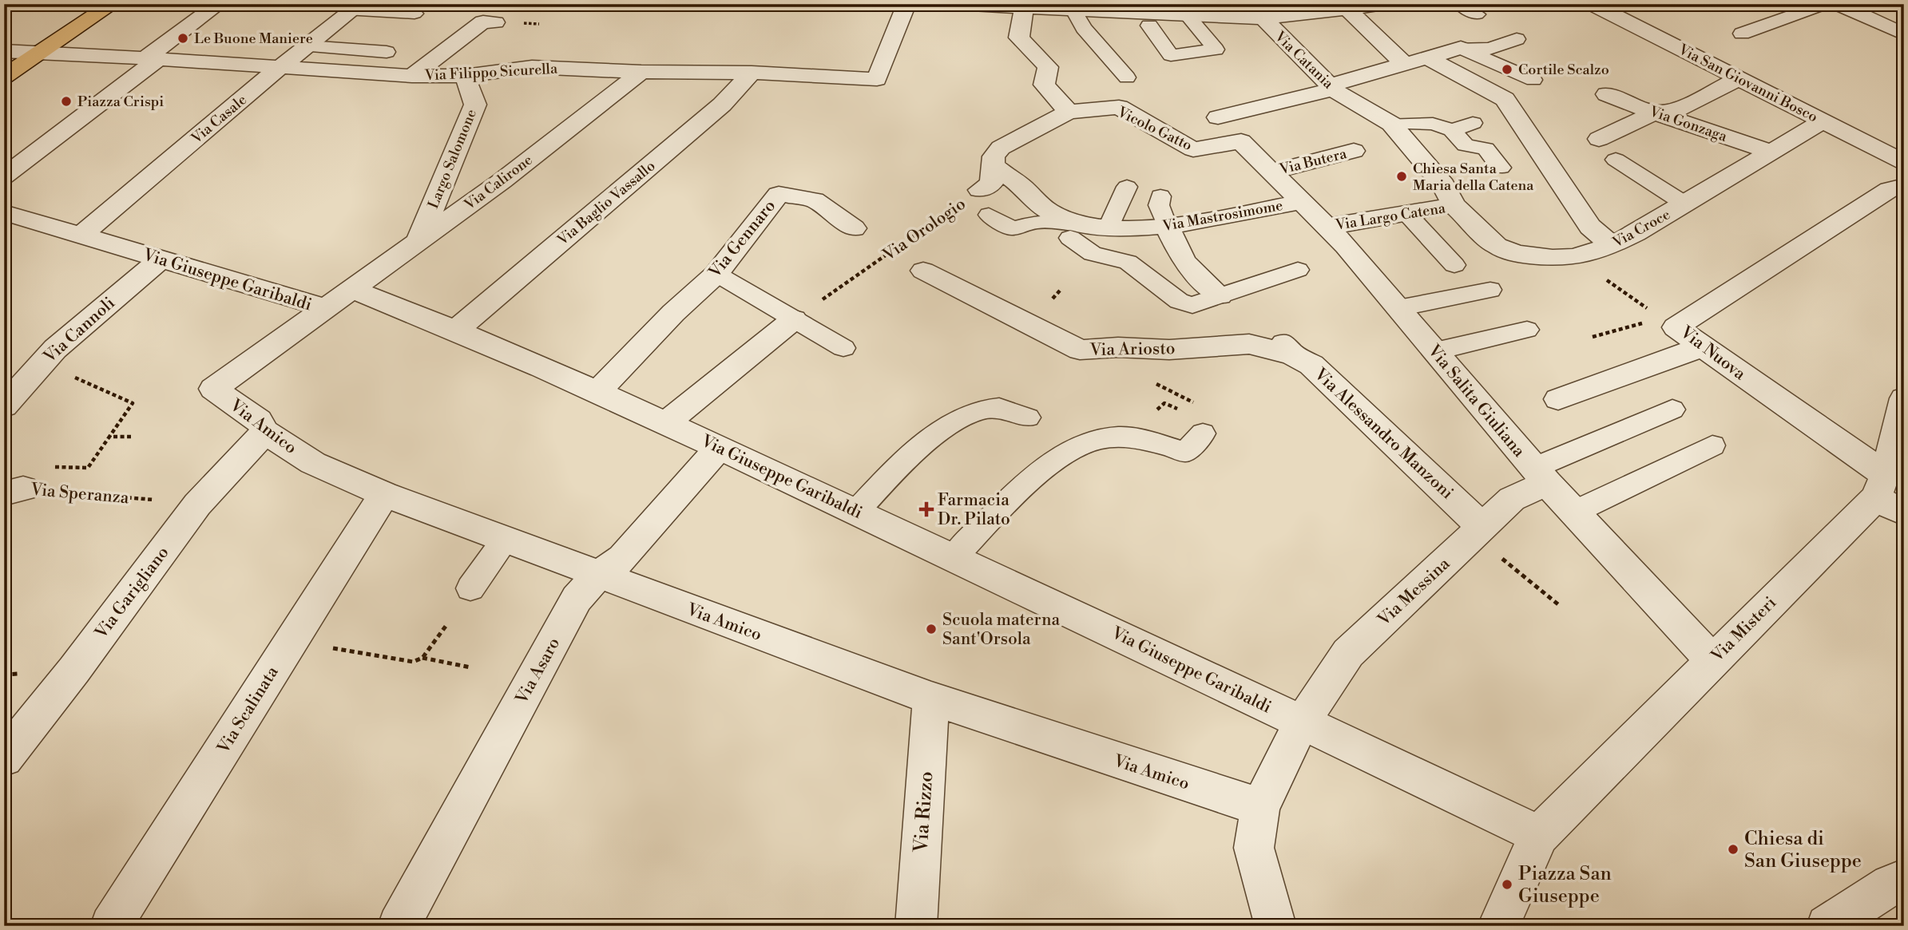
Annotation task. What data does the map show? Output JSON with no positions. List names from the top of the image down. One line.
{"streets":{"street":["Via Catania","Via Filippo Sicurella","Via San Giovanni Bosco","Via Casale","Via Gonzaga","Vicolo Gatto","Largo Salomone","Via Butera","Via Calirone","Via Baglio Vassallo","Via Mastrosimome","Via Largo Catena","Via Croce","Via Orologio","Via Gennaro","Via Giuseppe Garibaldi","Via Cannoli","Via Ariosto","Via Nuova","Via Salita Giuliana","Via Amico","Via Alessandro Manzoni","Via Messina","Via Garigliano","Via Misteri","Via Asaro","Via Scalinata","Via Rizzo"],"path":["Via Speranza"]},"crossings":[["Via Catania","Via Largo Catena"],["Via Catania","Via Croce"],["Via Filippo Sicurella","Via Casale"],["Via Filippo Sicurella","Largo Salomone"],["Via Filippo Sicurella","Via Calirone"],["Via Filippo Sicurella","Via Baglio Vassallo"],["Via San Giovanni Bosco","Via Croce"],["Via Casale","Via Giuseppe Garibaldi"],["Via Gonzaga","Via Croce"],["Vicolo Gatto","Via Orologio"],["Vicolo Gatto","Via Salita Giuliana"],["Largo Salomone","Via Calirone"],["Via Butera","Via Salita Giuliana"],["Via Calirone","Via Giuseppe Garibaldi"],["Via Baglio Vassallo","Via Giuseppe Garibaldi"],["Via Mastrosimome","Via Orologio"],["Via Mastrosimome","Via Salita Giuliana"],["Via Largo Catena","Via Croce"],["Via Largo Catena","Via Salita Giuliana"],["Via Gennaro","Via Giuseppe Garibaldi"],["Via Giuseppe Garibaldi","Via Cannoli"],["Via Giuseppe Garibaldi","Via Amico"],["Via Giuseppe Garibaldi","Via Messina"],["Via Giuseppe Garibaldi","Via Misteri"],["Via Giuseppe Garibaldi","Via Asaro"],["Via Ariosto","Via Alessandro Manzoni"],["Via Nuova","Via Misteri"],["Via Salita Giuliana","Via Messina"],["Via Salita Giuliana","Via Misteri"],["Via Amico","Via Messina"],["Via Amico","Via Garigliano"],["Via Amico","Via Asaro"],["Via Amico","Via Scalinata"],["Via Amico","Via Rizzo"],["Via Alessandro Manzoni","Via Messina"]],"places":{"other":["Le Buone Maniere","Cortile Scalzo","Piazza Crispi","Chiesa Santa Maria della Catena","Scuola materna Sant'Orsola","Chiesa di San Giuseppe","Piazza San Giuseppe"],"health":["Farmacia Dr. Pilato"]}}
